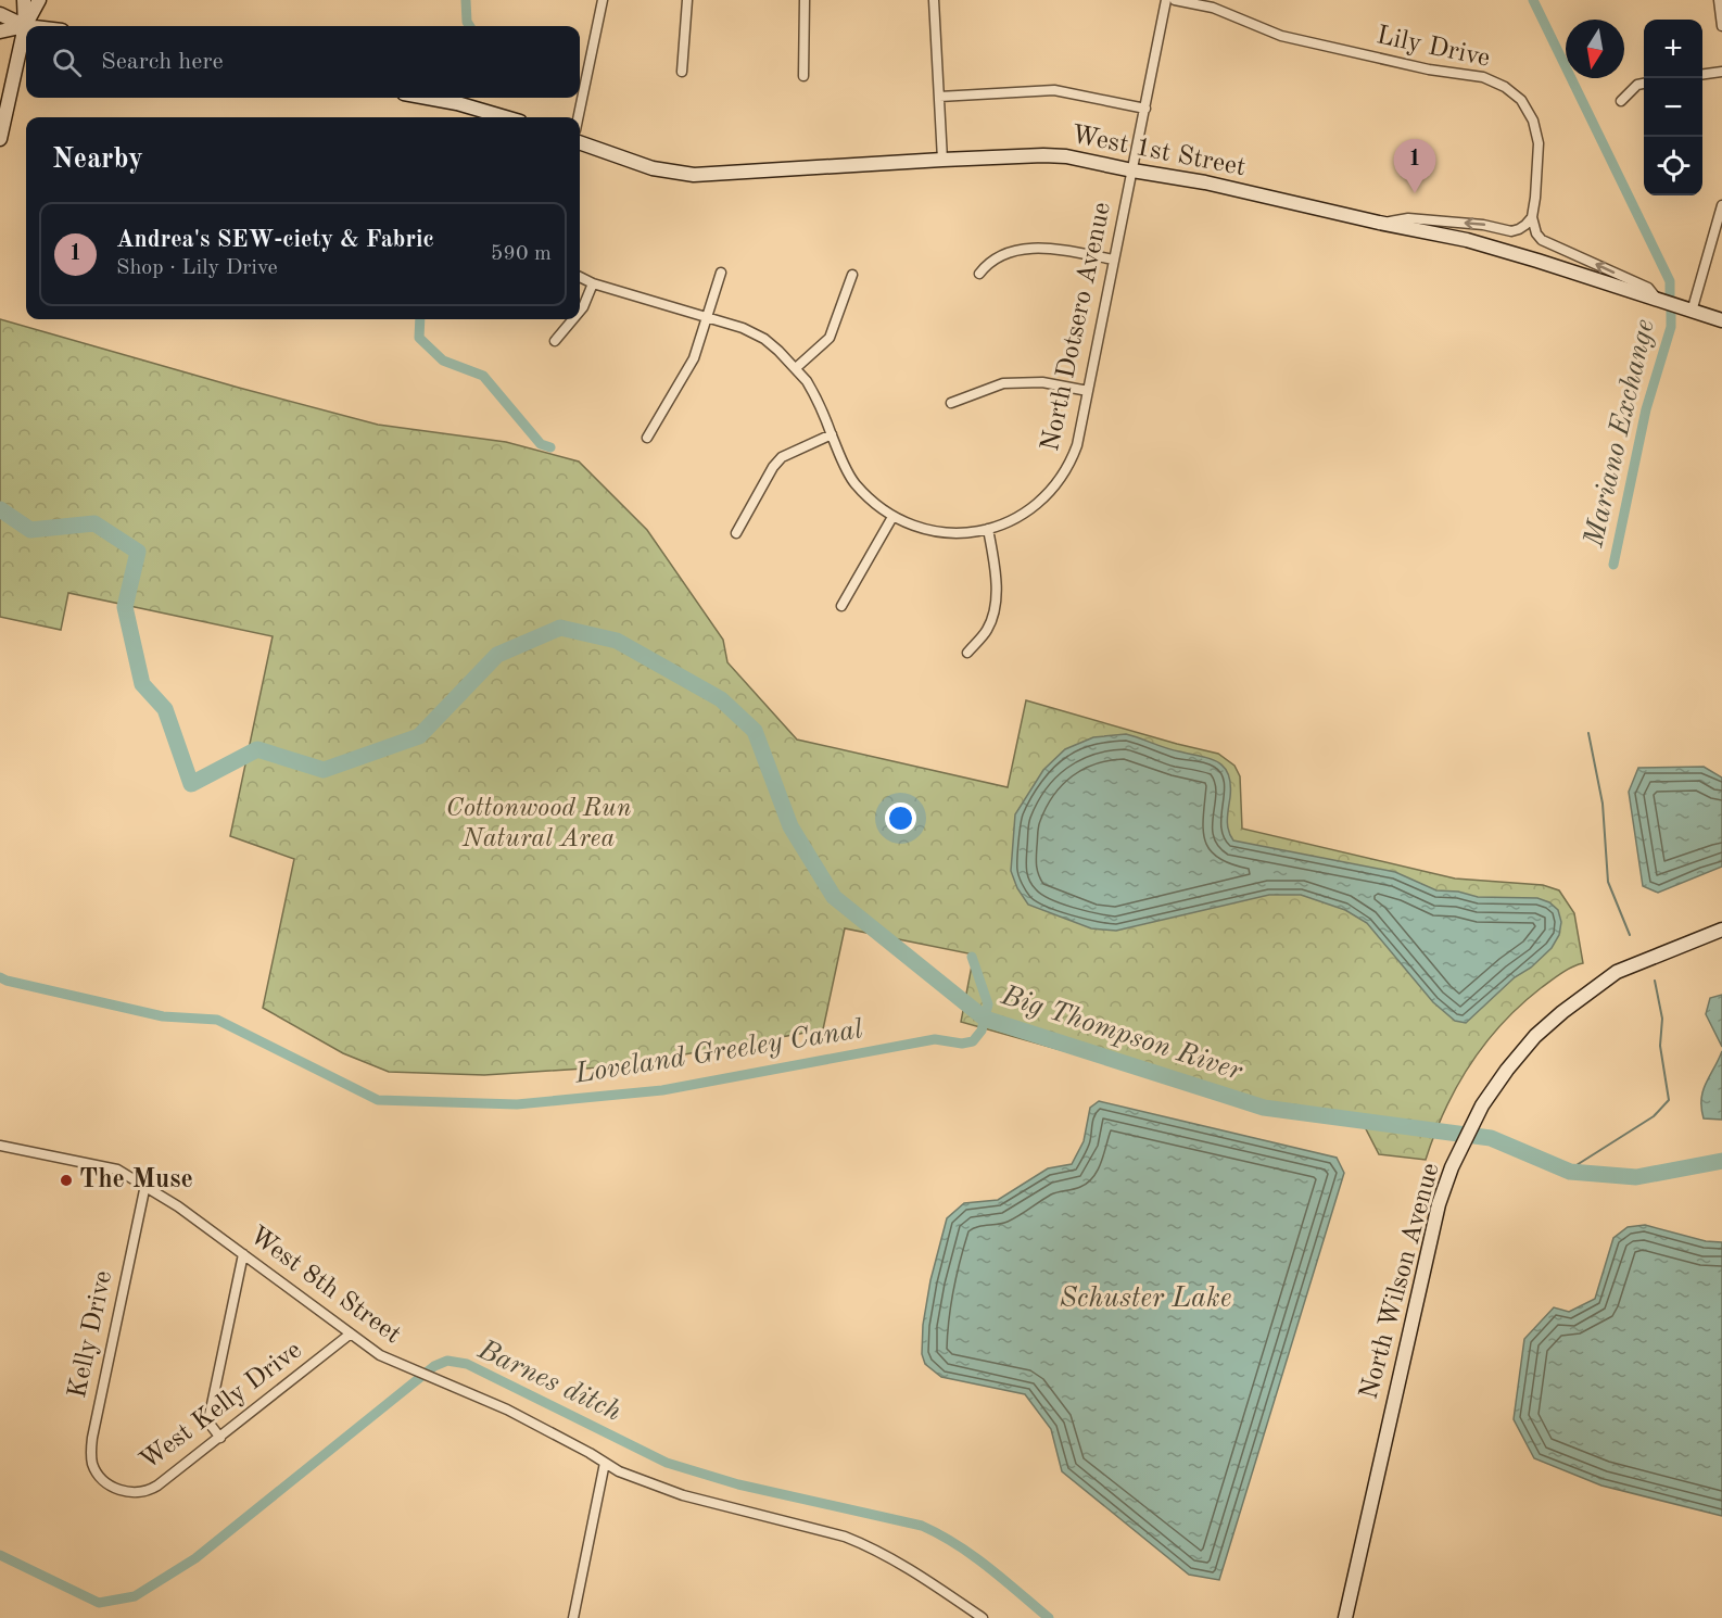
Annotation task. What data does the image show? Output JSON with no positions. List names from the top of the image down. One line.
{"streets":{"main road":["West 1st Street","North Wilson Avenue"],"street":["Lily Drive","North Dotsero Avenue","West 8th Street","Kelly Drive","West Kelly Drive"]},"crossings":[["West 1st Street","North Dotsero Avenue"],["West 8th Street","Kelly Drive"],["West 8th Street","West Kelly Drive"],["Kelly Drive","West Kelly Drive"]],"water":["Mariano Exchange","Big Thompson River","Loveland Greeley Canal","Schuster Lake","Barnes ditch"],"parks":["Cottonwood Run Natural Area"],"places":["The Muse"],"north":"bottom","page":{"map_buttons":["+","−"],"search":"Search here","heading":"Nearby","pins":"1","list":[{"mark":"1","name":"Andrea's SEW-ciety & Fabric","note":"Shop · Lily Drive","value":"590 m"}]}}
